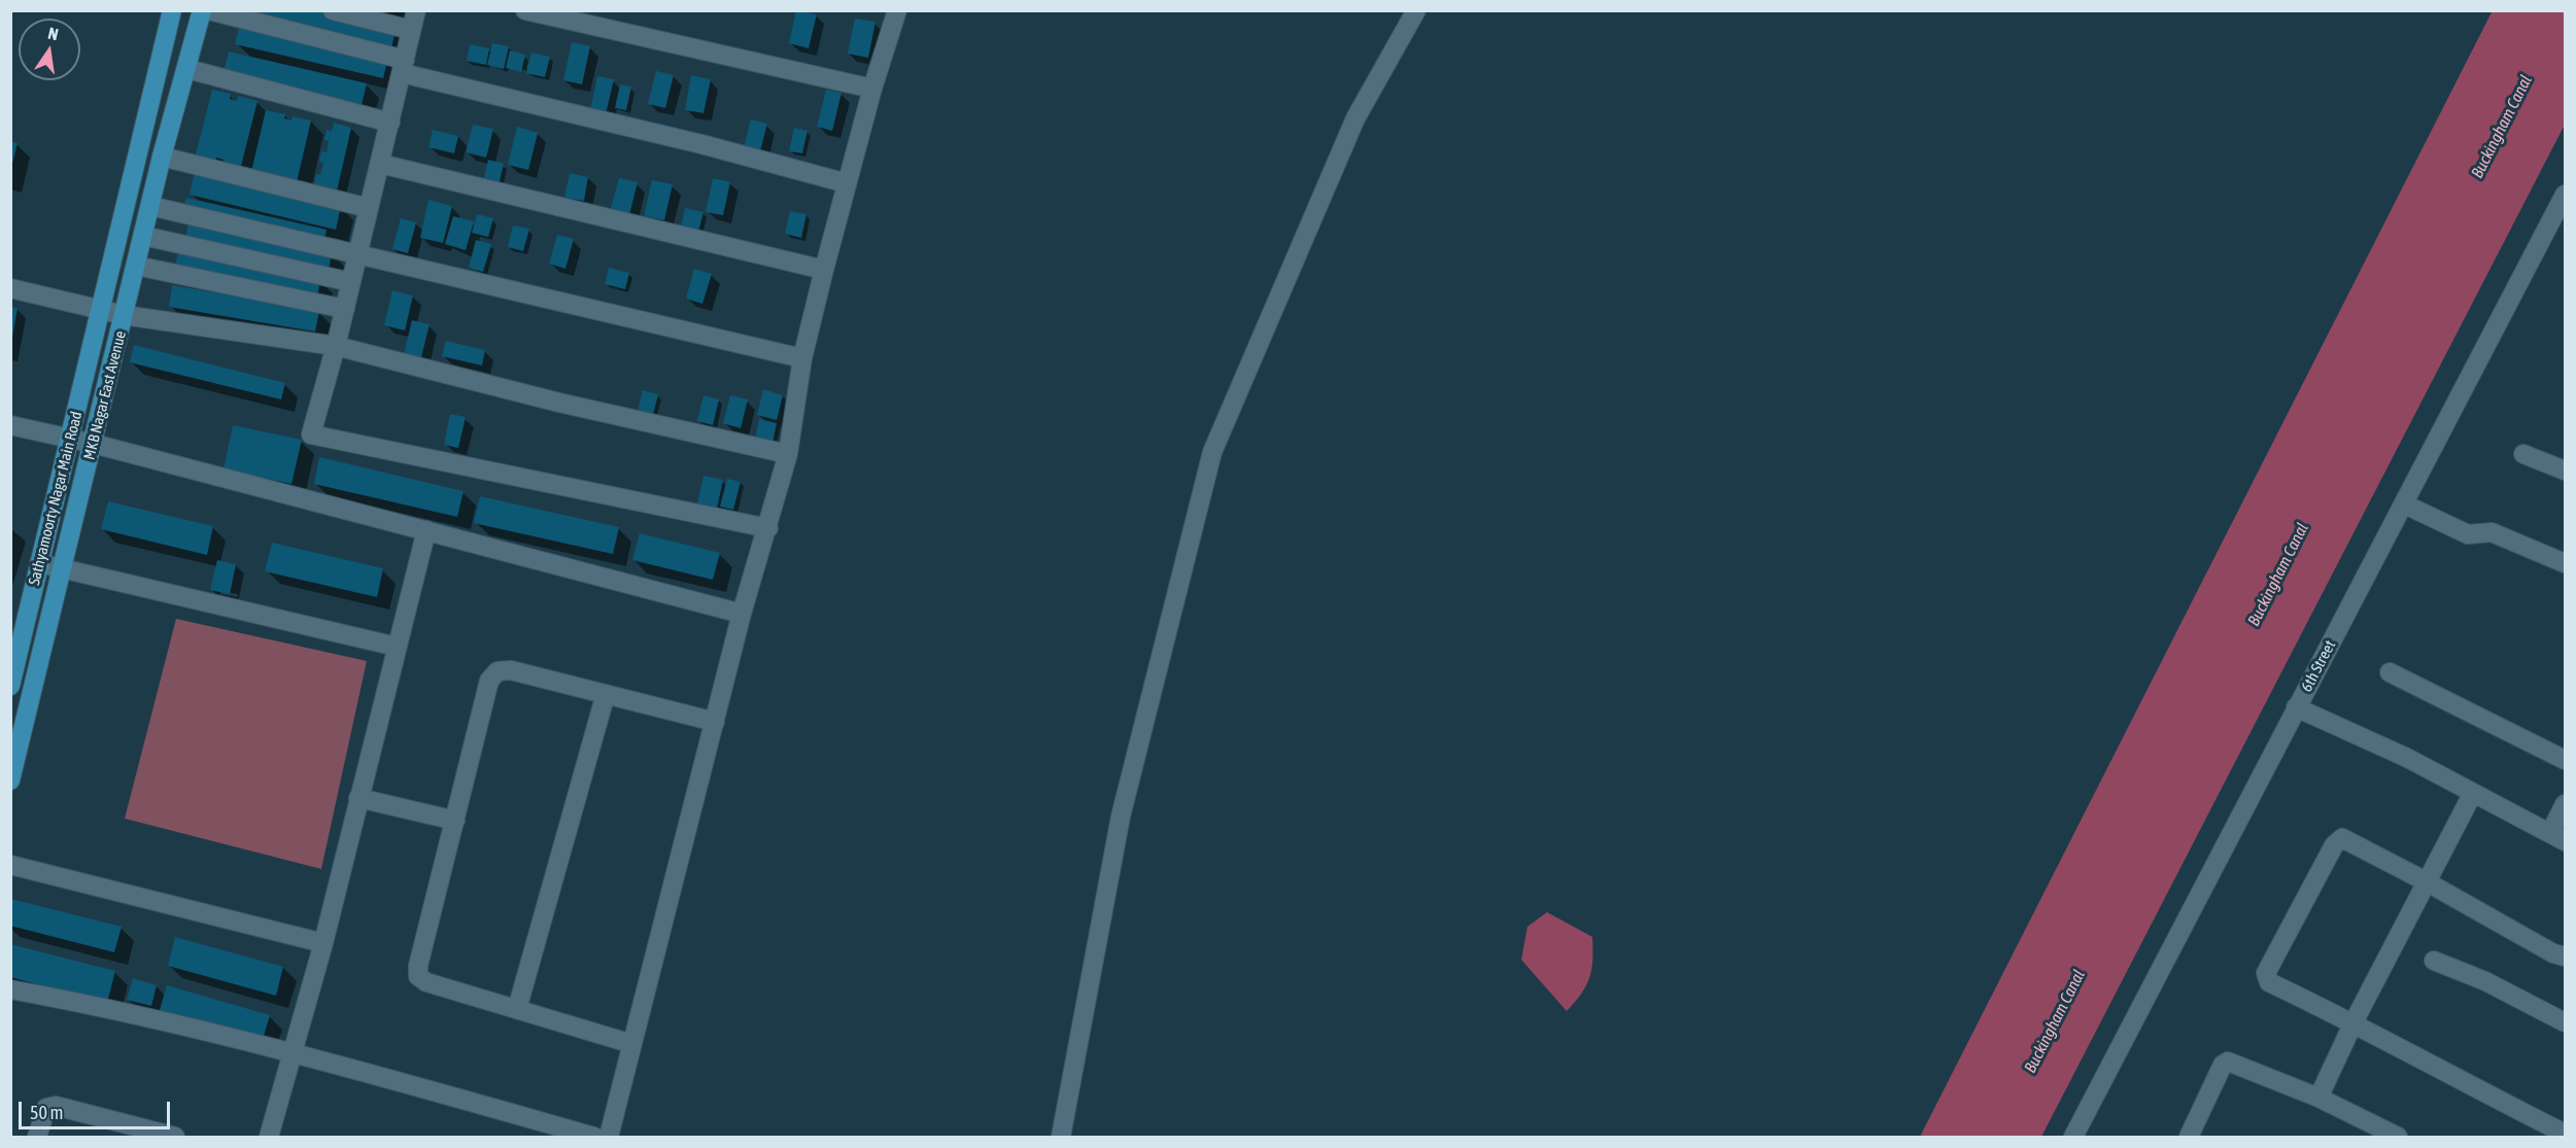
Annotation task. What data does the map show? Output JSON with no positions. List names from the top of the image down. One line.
{"streets":{"main road":["MKB Nagar East Avenue","Sathyamoorty Nagar Main Road"],"street":["6th Street"]},"crossings":[["MKB Nagar East Avenue","Sathyamoorty Nagar Main Road"]],"water":["Buckingham Canal"],"scale_bar":"50 m","north":"top"}
